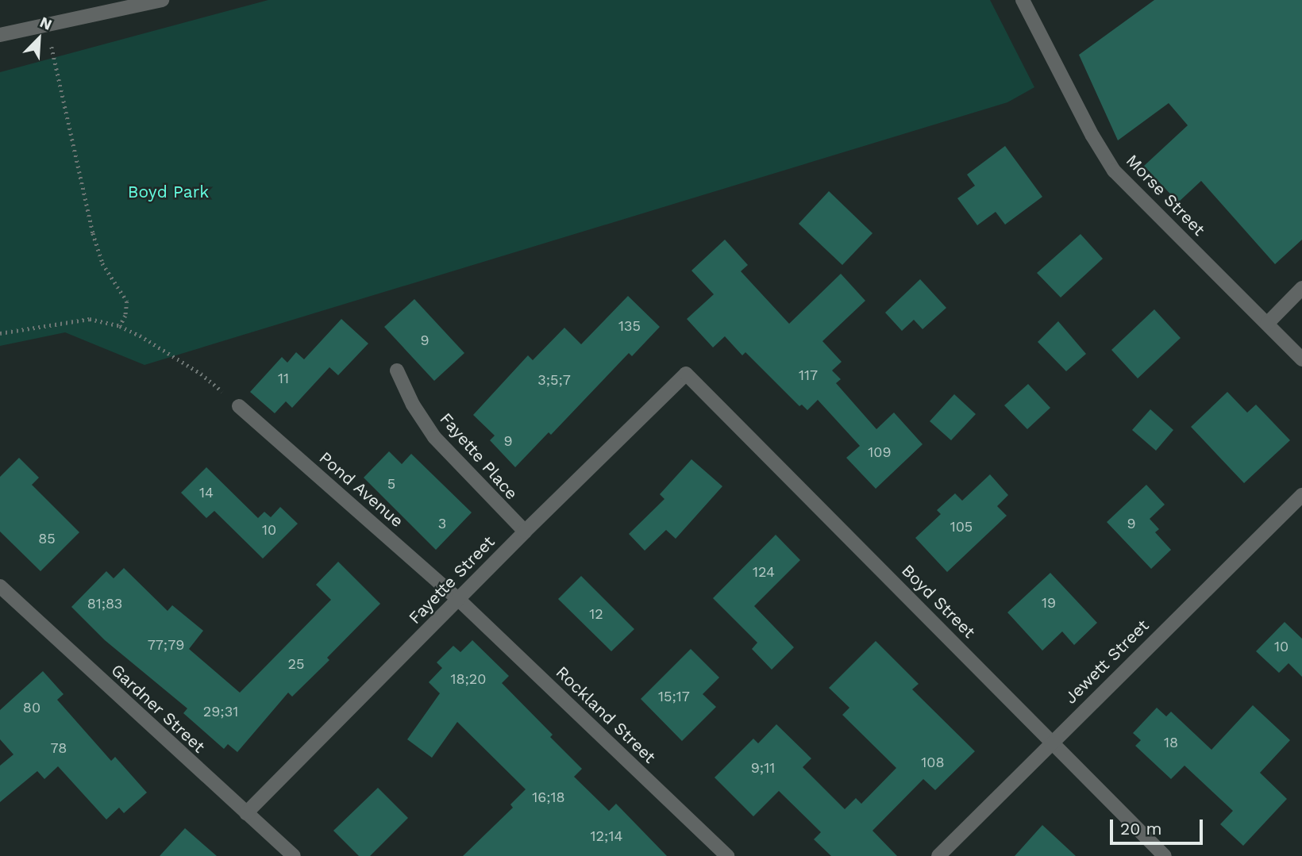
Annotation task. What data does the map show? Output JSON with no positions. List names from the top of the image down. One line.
{"streets":{"street":["Morse Street","Fayette Place","Pond Avenue","Fayette Street","Boyd Street","Jewett Street","Gardner Street","Rockland Street"]},"crossings":[["Fayette Place","Fayette Street"],["Pond Avenue","Fayette Street"],["Pond Avenue","Rockland Street"],["Fayette Street","Boyd Street"],["Fayette Street","Gardner Street"],["Fayette Street","Rockland Street"],["Boyd Street","Jewett Street"]],"parks":["Boyd Park"],"house_numbers":["135","9","117","11","3;5;7","9","109","5","14","3","9","105","10","85","124","19","81;83","12","77;79","10","25","18;20","15;17","80","29;31","18","78","108","9;11","16;18","12;14"],"scale_bar":"20 m","north":"top right"}
